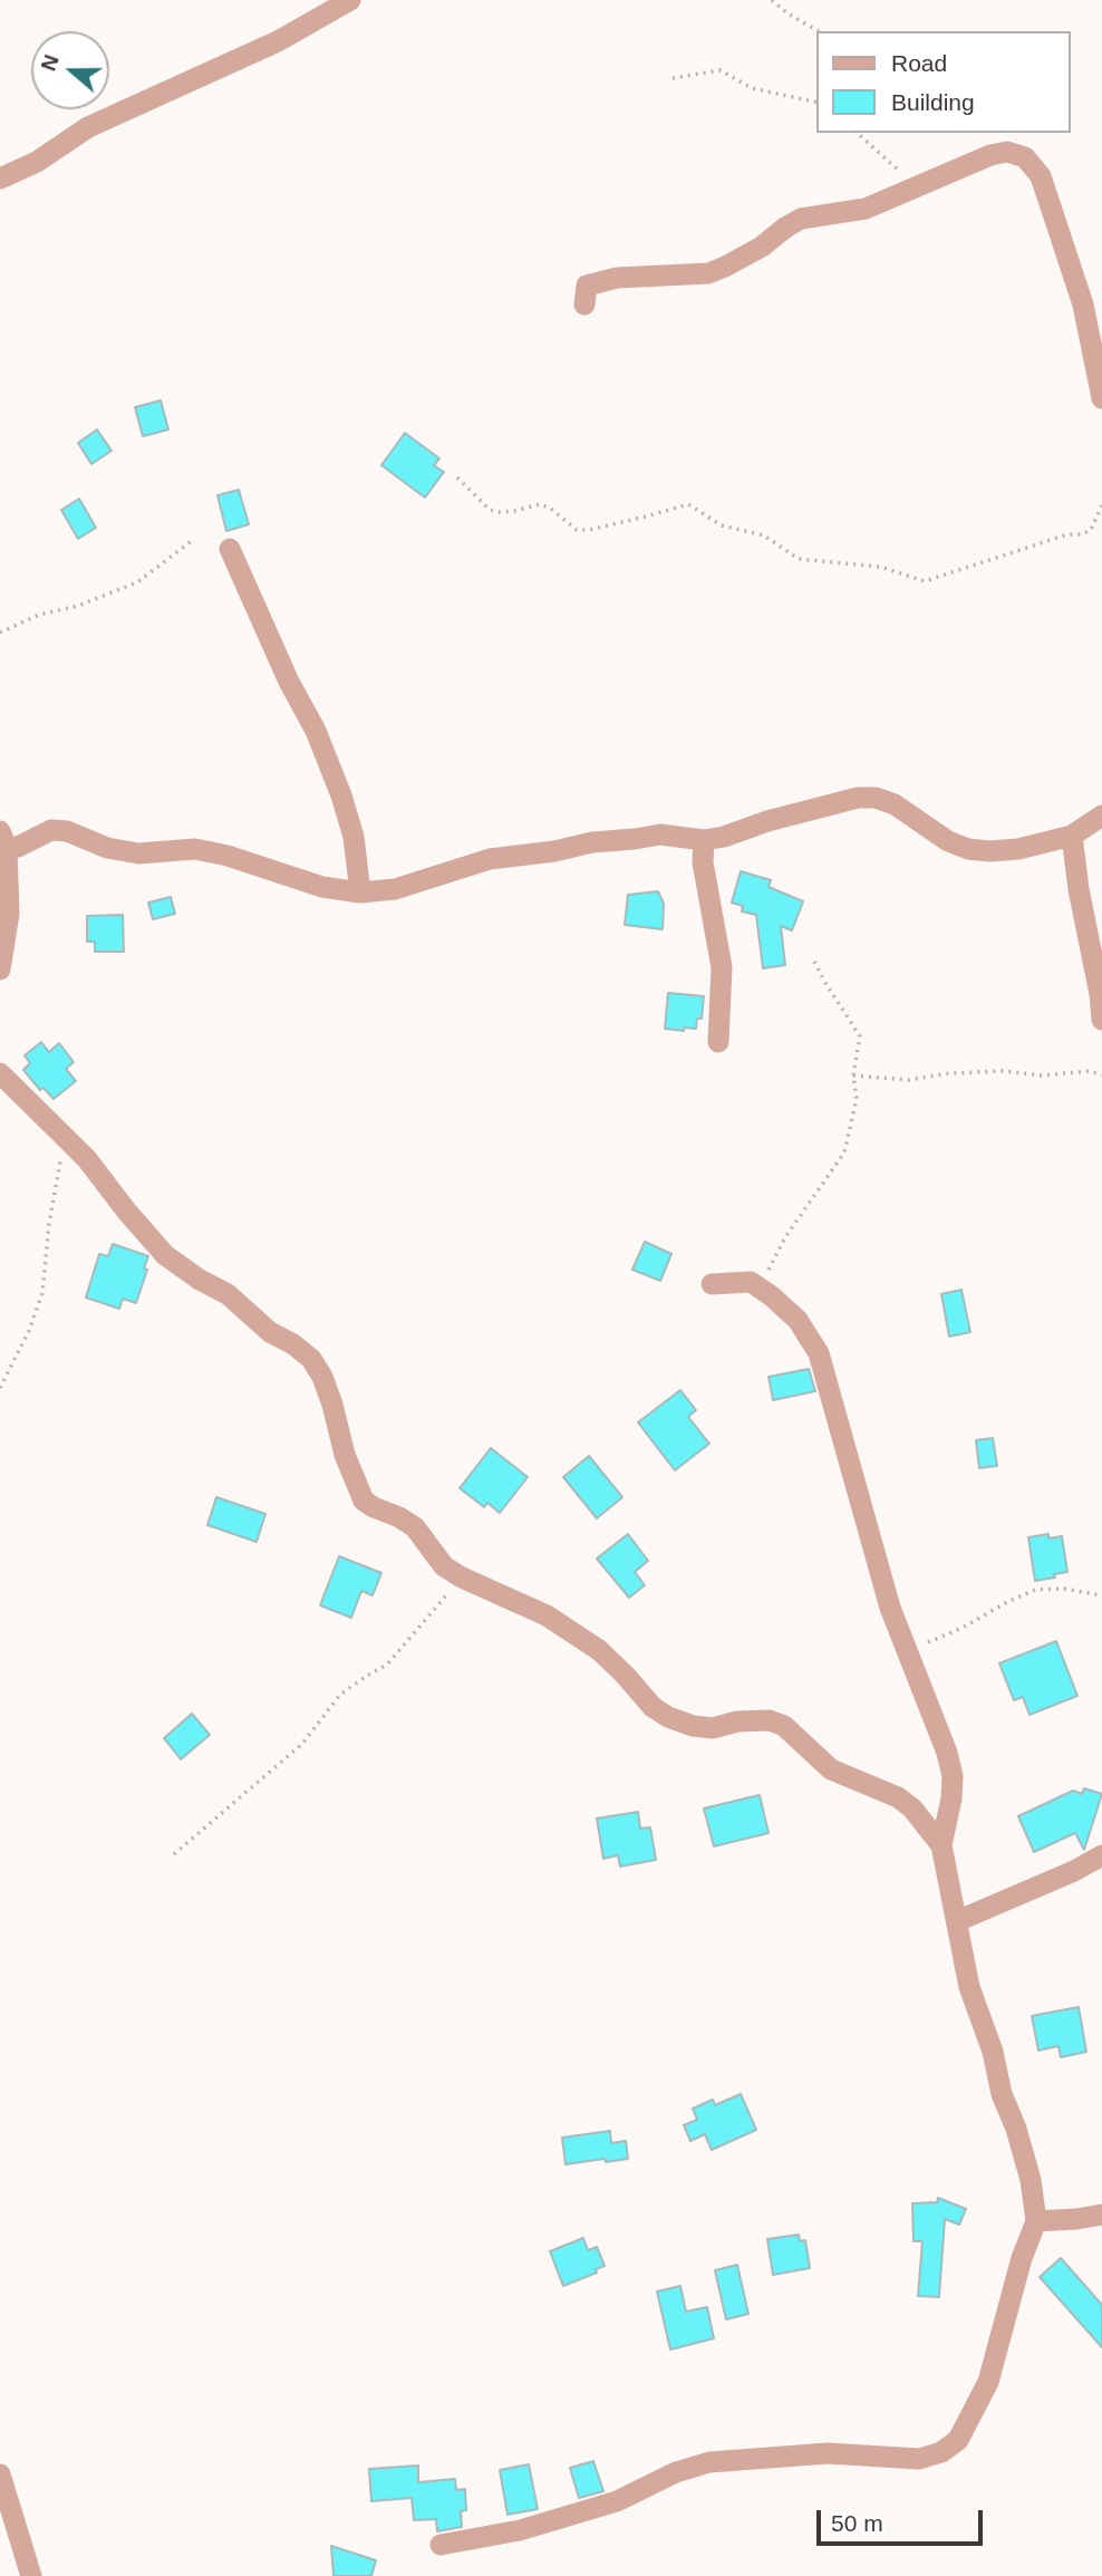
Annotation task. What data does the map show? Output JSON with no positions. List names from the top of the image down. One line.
{"legend":["Road","Building"],"scale_bar":"50 m","north":"left"}
